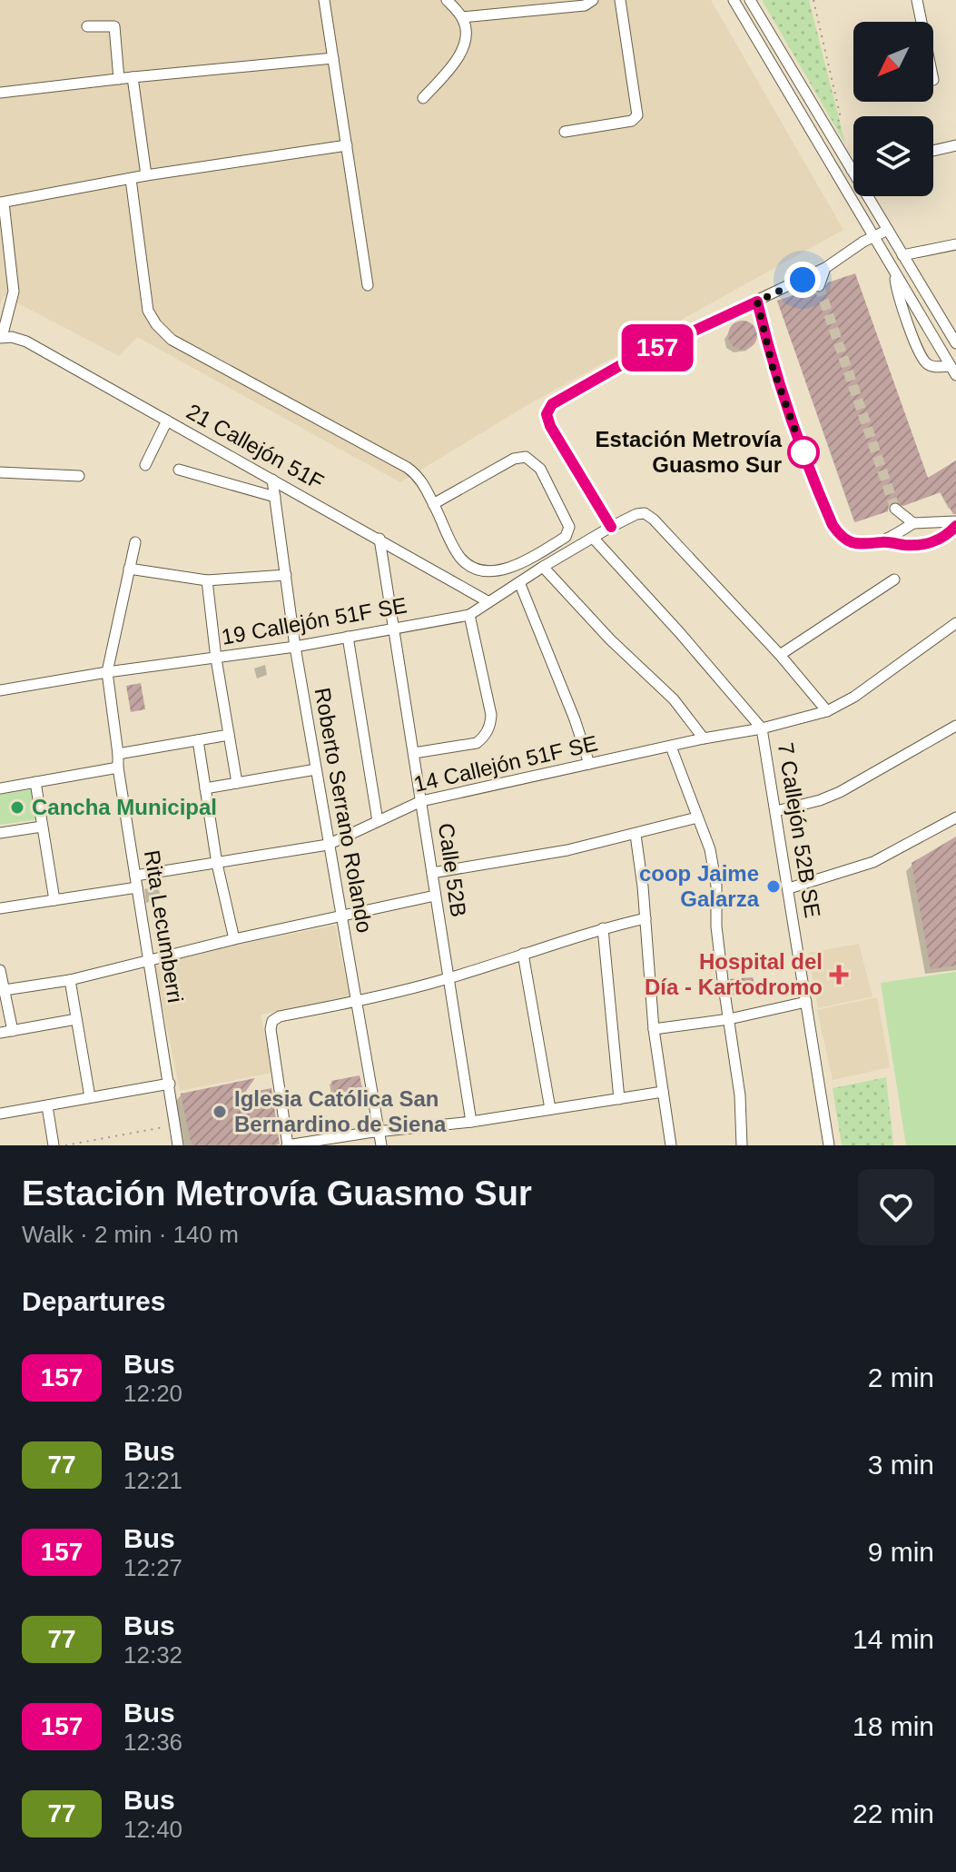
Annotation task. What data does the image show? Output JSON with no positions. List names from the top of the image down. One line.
{"streets":{"street":["21 Callejón 51F","19 Callejón 51F SE","14 Callejón 51F SE","Roberto Serrano Rolando","7 Callejón 52B SE","Calle 52B","Rita Lecumberri"]},"crossings":[["21 Callejón 51F","19 Callejón 51F SE"],["21 Callejón 51F","Roberto Serrano Rolando"],["21 Callejón 51F","Calle 52B"],["19 Callejón 51F SE","Roberto Serrano Rolando"],["19 Callejón 51F SE","7 Callejón 52B SE"],["19 Callejón 51F SE","Calle 52B"],["19 Callejón 51F SE","Rita Lecumberri"],["14 Callejón 51F SE","Roberto Serrano Rolando"],["14 Callejón 51F SE","7 Callejón 52B SE"],["14 Callejón 51F SE","Calle 52B"],["14 Callejón 51F SE","Rita Lecumberri"]],"places":{"other":["Estación Metrovía Guasmo Sur","Cancha Municipal","coop Jaime Galarza","Iglesia Católica San Bernardino de Siena"],"health":["Hospital del Día - Kartodromo"]},"lines":["bus line 157"],"north":"bottom left","page":{"on_map":"157","heading":[["Estación Metrovía Guasmo Sur","Walk · 2 min · 140 m"],"Departures"],"list":[{"mark":"157","name":"Bus","note":"12:20","value":"2 min"},{"mark":"77","name":"Bus","note":"12:21","value":"3 min"},{"mark":"157","name":"Bus","note":"12:27","value":"9 min"},{"mark":"77","name":"Bus","note":"12:32","value":"14 min"},{"mark":"157","name":"Bus","note":"12:36","value":"18 min"},{"mark":"77","name":"Bus","note":"12:40","value":"22 min"}]}}
